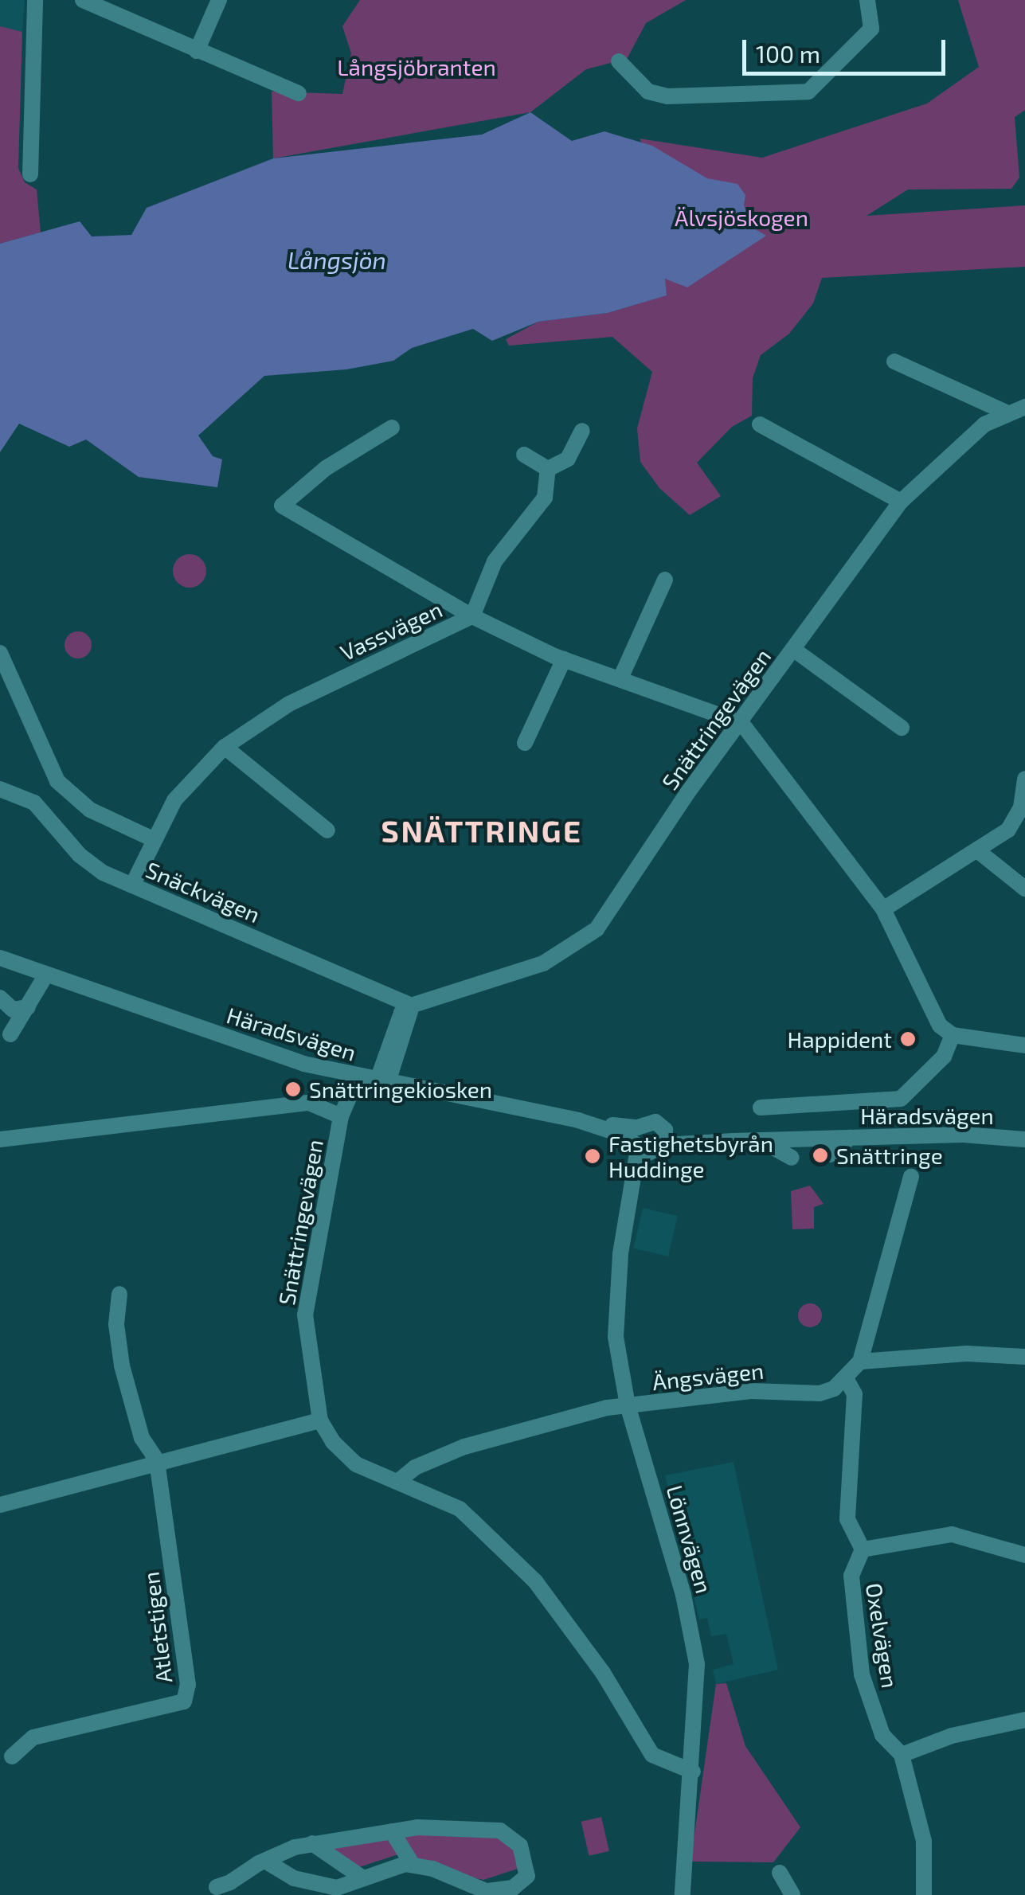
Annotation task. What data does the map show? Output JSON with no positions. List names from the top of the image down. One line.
{"streets":{"street":["Vassvägen","Snättringevägen","Snäckvägen","Häradsvägen","Ängsvägen","Lönnvägen","Atletstigen","Oxelvägen"]},"crossings":[["Vassvägen","Snäckvägen"],["Snättringevägen","Snäckvägen"],["Snättringevägen","Häradsvägen"],["Snättringevägen","Ängsvägen"],["Snättringevägen","Lönnvägen"],["Häradsvägen","Lönnvägen"],["Ängsvägen","Lönnvägen"]],"districts":["SNÄTTRINGE"],"water":["Långsjön"],"parks":["Långsjöbranten","Älvsjöskogen"],"places":["Happident","Snättringekiosken","Snättringe","Fastighetsbyrån Huddinge"],"scale_bar":"100 m"}
